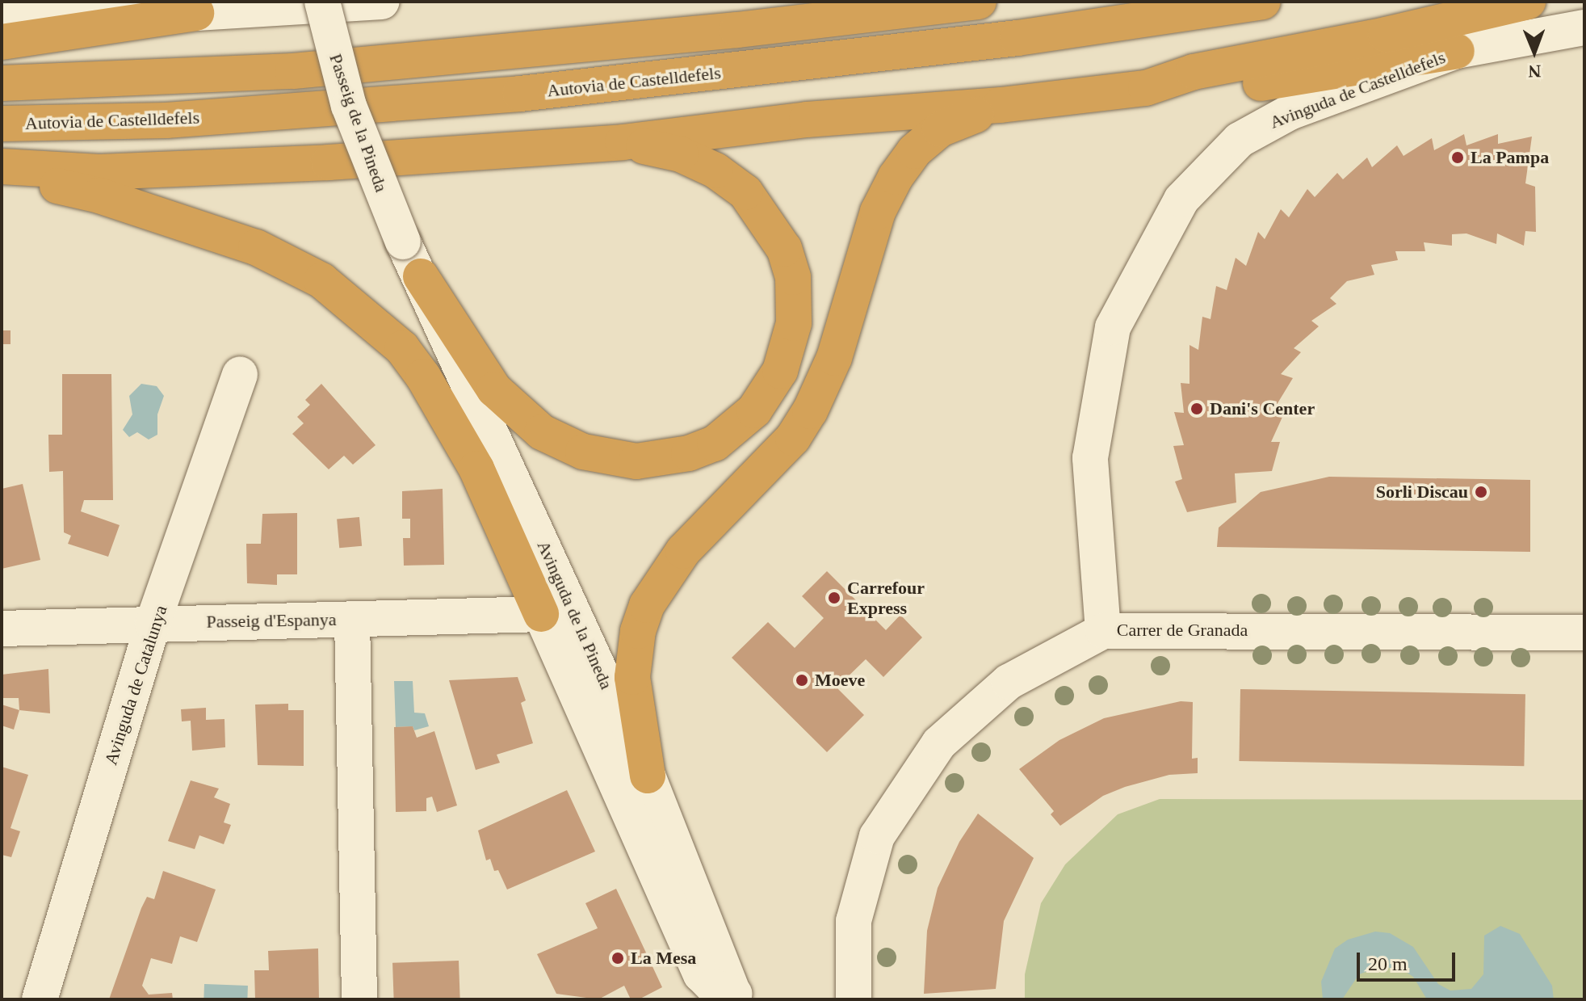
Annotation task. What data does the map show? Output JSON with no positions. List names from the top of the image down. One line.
{"streets":{"highway":["Autovia de Castelldefels"],"street":["Avinguda de Castelldefels","Passeig de la Pineda","Avinguda de la Pineda","Passeig d'Espanya","Carrer de Granada","Avinguda de Catalunya"]},"crossings":[["Avinguda de Castelldefels","Carrer de Granada"],["Passeig de la Pineda","Avinguda de la Pineda"],["Avinguda de la Pineda","Passeig d'Espanya"],["Passeig d'Espanya","Avinguda de Catalunya"]],"places":["La Pampa","Dani's Center","Sorli Discau","Carrefour Express","Moeve","La Mesa"],"scale_bar":"20 m","north":"bottom"}
